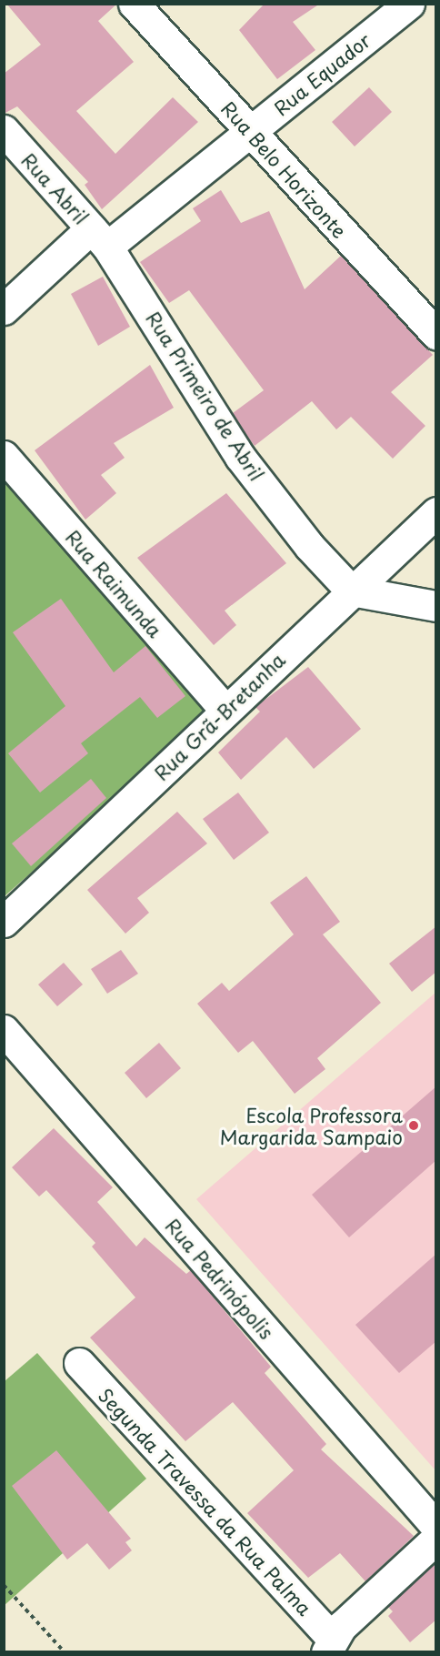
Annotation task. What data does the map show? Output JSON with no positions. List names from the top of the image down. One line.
{"streets":{"street":["Rua Equador","Rua Belo Horizonte","Rua Abril","Rua Primeiro de Abril","Rua Raimunda","Rua Grã-Bretanha","Rua Pedrinópolis","Segunda Travessa da Rua Palma"]},"crossings":[["Rua Equador","Rua Belo Horizonte"],["Rua Equador","Rua Abril"],["Rua Equador","Rua Primeiro de Abril"],["Rua Abril","Rua Primeiro de Abril"],["Rua Primeiro de Abril","Rua Grã-Bretanha"],["Rua Raimunda","Rua Grã-Bretanha"]],"places":["Escola Professora Margarida Sampaio"]}
